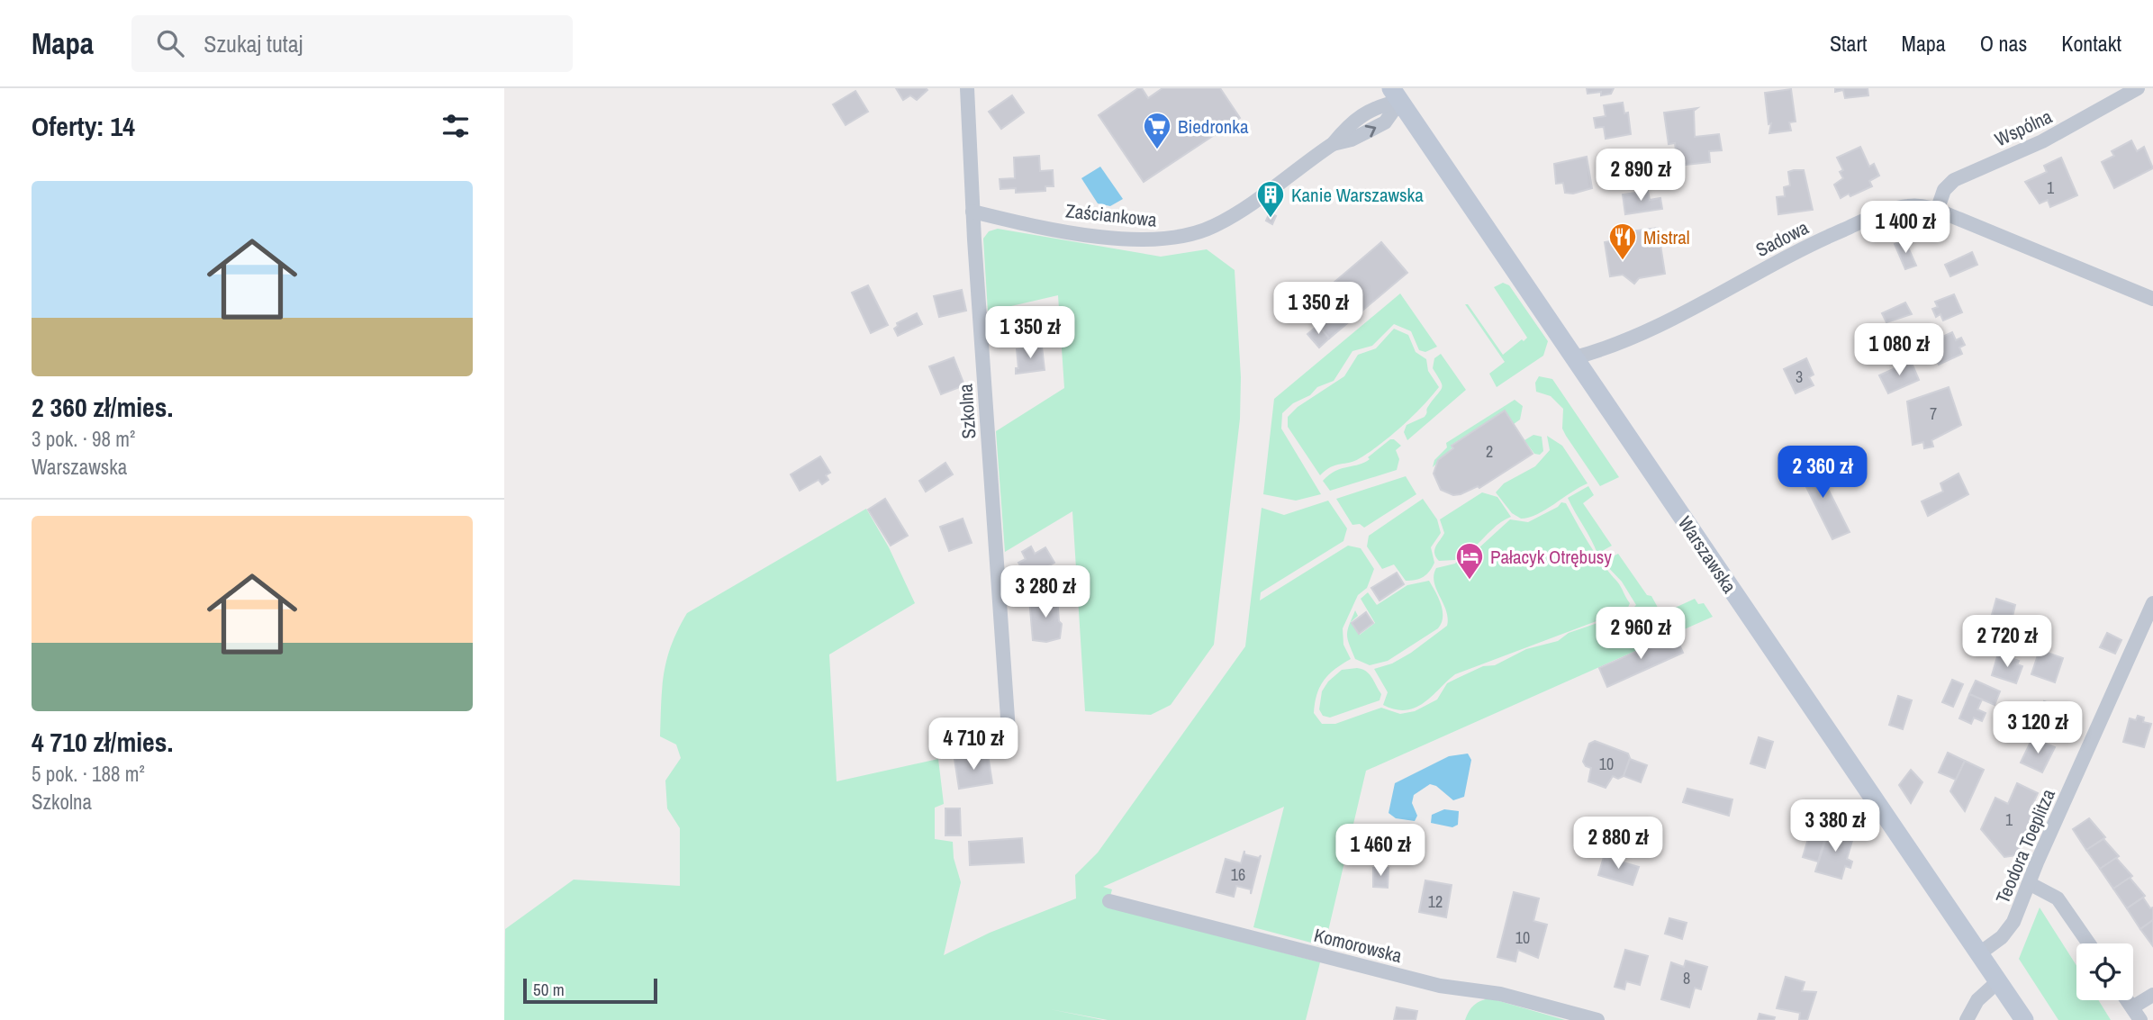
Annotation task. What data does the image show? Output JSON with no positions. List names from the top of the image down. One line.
{"streets":{"main road":["Warszawska"],"street":["Wspólna","Zaściankowa","Sadowa","Szkolna","Teodora Toeplitza","Komorowska"]},"crossings":[["Wspólna","Sadowa"],["Zaściankowa","Szkolna"],["Zaściankowa","Warszawska"],["Sadowa","Warszawska"],["Warszawska","Teodora Toeplitza"]],"places":{"supermarket":["Biedronka"],"building":["Kanie Warszawska"],"restaurant":["Mistral"],"hotel":["Pałacyk Otrębusy"]},"house_numbers":["1","3","7","2","10","1","16","12","10","8"],"scale_bar":"50 m","page":{"header":"Mapa","search":"Szukaj tutaj","nav":["Start","Mapa","O nas","Kontakt"],"heading":"Oferty: 14","price":["2 890 zł","1 400 zł","1 350 zł","1 350 zł","1 080 zł","2 360 zł","3 280 zł","2 960 zł","2 720 zł","3 120 zł","4 710 zł","3 380 zł","2 880 zł","1 460 zł"],"list":[{"name":"2 360 zł/mies.","note":"3 pok. · 98 m² · Warszawska"},{"name":"4 710 zł/mies.","note":"5 pok. · 188 m² · Szkolna"}],"scale":"50 m"}}
